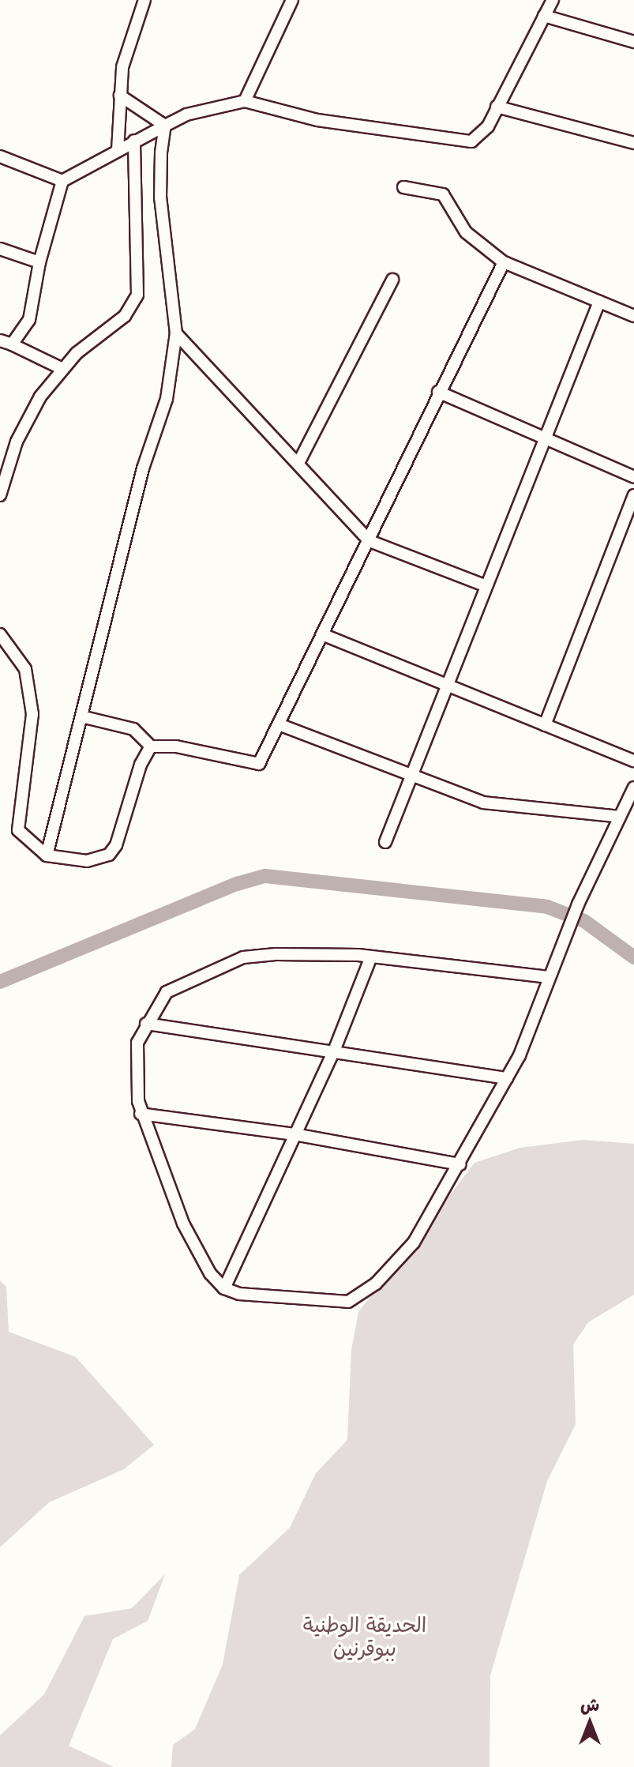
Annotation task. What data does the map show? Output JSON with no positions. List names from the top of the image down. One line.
{"parks":["الحديقة الوطنية ببوقرنين"],"north":"top"}
